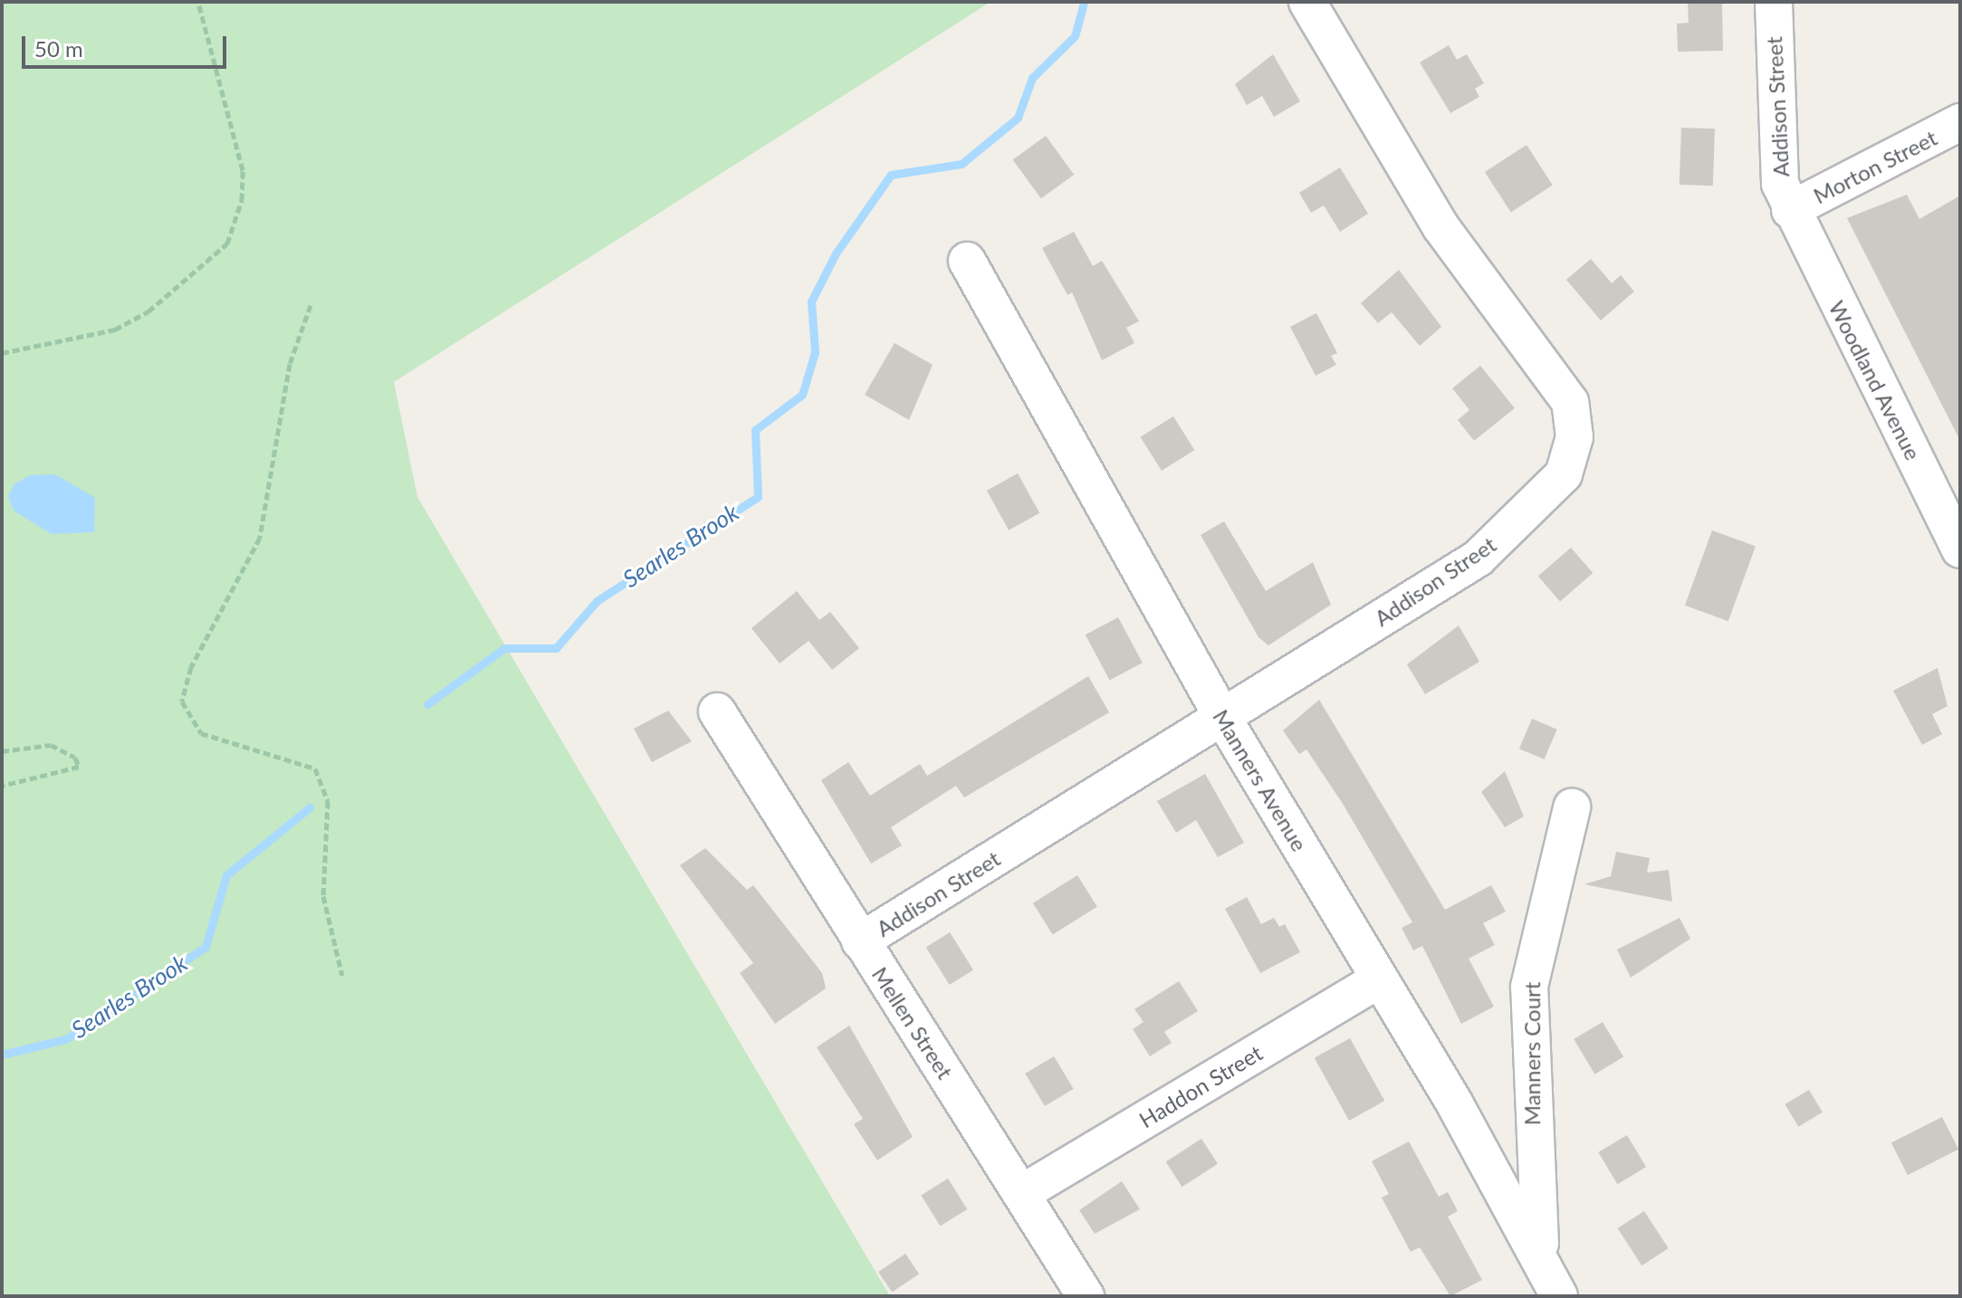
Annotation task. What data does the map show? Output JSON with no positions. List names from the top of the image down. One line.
{"streets":{"street":["Addison Street","Morton Street","Woodland Avenue","Manners Avenue","Mellen Street","Manners Court","Haddon Street"]},"crossings":[["Addison Street","Morton Street"],["Addison Street","Woodland Avenue"],["Addison Street","Manners Avenue"],["Addison Street","Mellen Street"],["Morton Street","Woodland Avenue"],["Manners Avenue","Manners Court"],["Manners Avenue","Haddon Street"],["Mellen Street","Haddon Street"]],"water":["Searles Brook"],"scale_bar":"50 m"}
